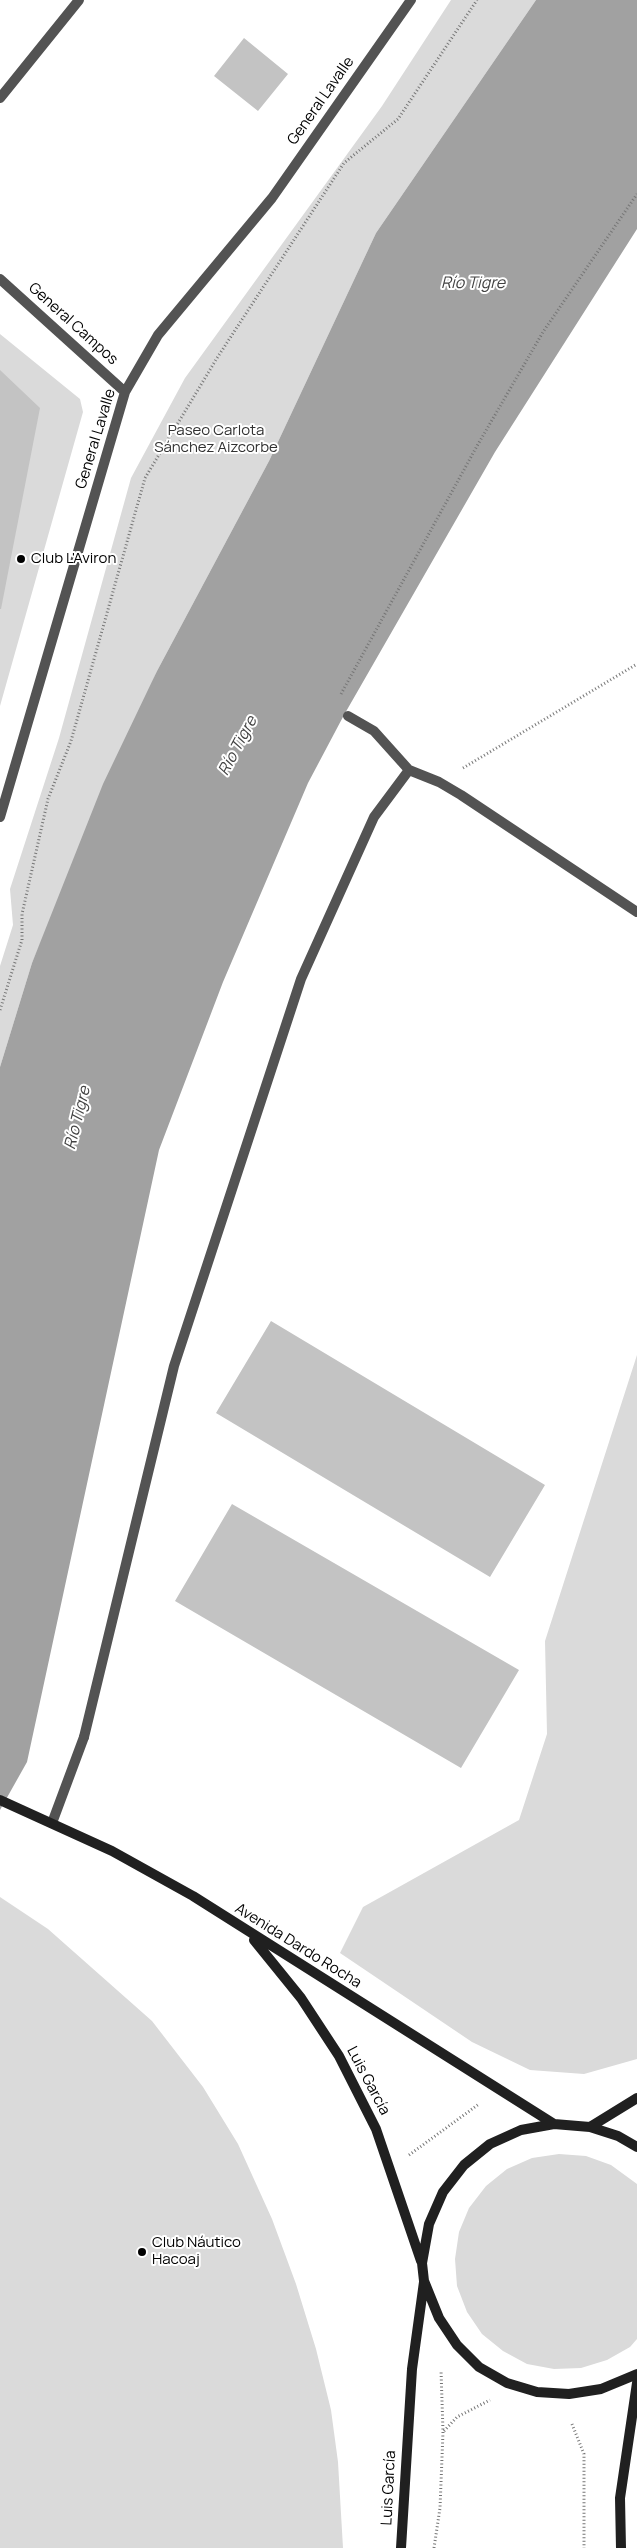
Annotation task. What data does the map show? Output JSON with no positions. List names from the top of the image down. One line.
{"streets":{"main road":["Avenida Dardo Rocha","Luis García"],"street":["General Lavalle","General Campos"]},"crossings":[["General Lavalle","General Campos"],["Avenida Dardo Rocha","Luis García"]],"water":["Río Tigre"],"parks":["Paseo Carlota Sánchez Aizcorbe"],"places":["Club L'Aviron","Club Náutico Hacoaj"]}
